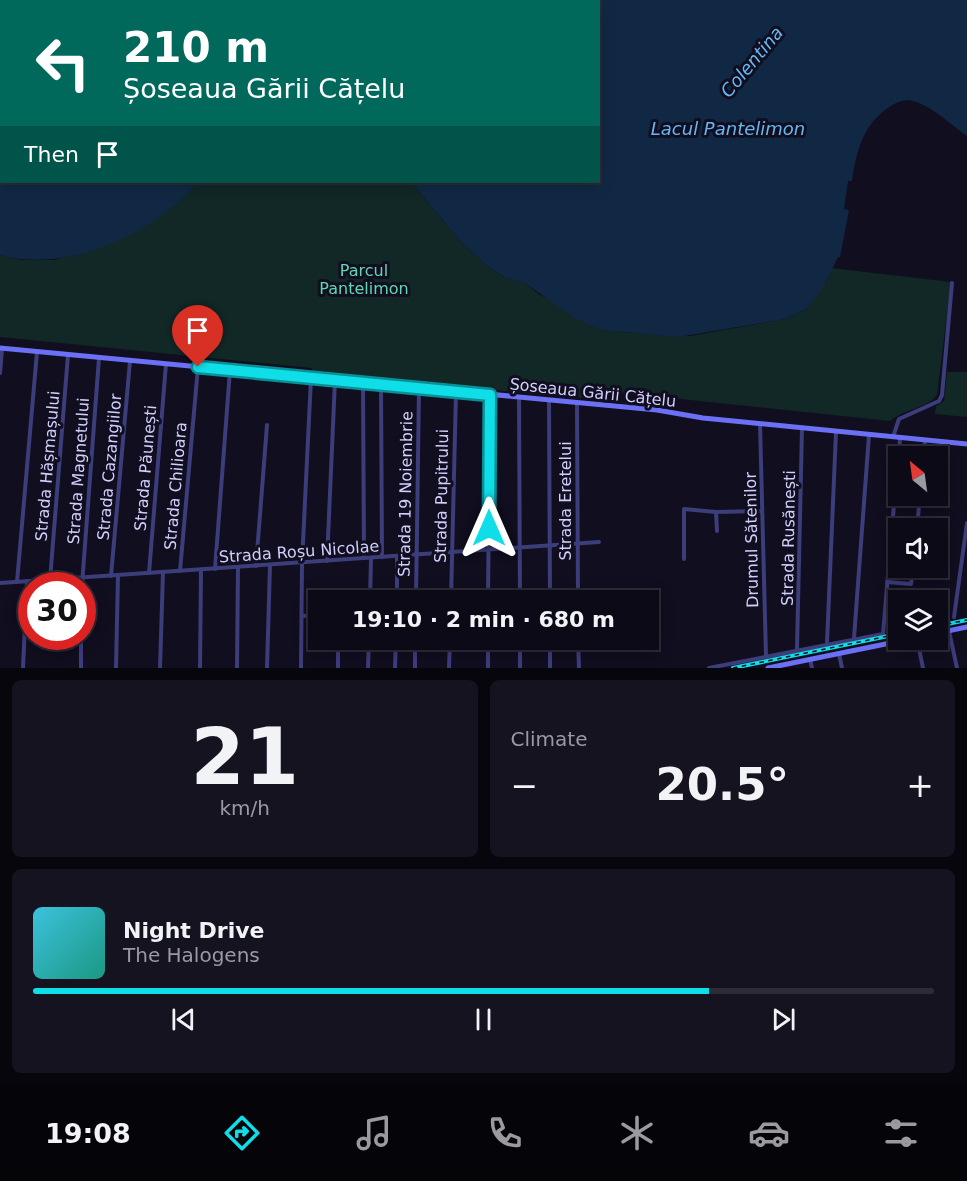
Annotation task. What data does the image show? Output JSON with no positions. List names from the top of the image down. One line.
{"streets":{"main road":["Șoseaua Gării Cățelu"],"street":["Strada Hășmașului","Strada Cazangiilor","Strada Păunești","Strada Magnetului","Strada Chilioara","Strada 19 Noiembrie","Strada Pupitrului","Strada Eretelui","Strada Rusănești","Drumul Sătenilor","Strada Roșu Nicolae"]},"crossings":[["Șoseaua Gării Cățelu","Strada Hășmașului"],["Șoseaua Gării Cățelu","Strada Cazangiilor"],["Șoseaua Gării Cățelu","Strada Păunești"],["Șoseaua Gării Cățelu","Strada Magnetului"],["Șoseaua Gării Cățelu","Strada Chilioara"],["Șoseaua Gării Cățelu","Strada 19 Noiembrie"],["Șoseaua Gării Cățelu","Strada Pupitrului"],["Șoseaua Gării Cățelu","Strada Eretelui"],["Șoseaua Gării Cățelu","Strada Rusănești"],["Șoseaua Gării Cățelu","Drumul Sătenilor"],["Strada Cazangiilor","Strada Roșu Nicolae"],["Strada Păunești","Strada Roșu Nicolae"],["Strada Chilioara","Strada Roșu Nicolae"],["Strada 19 Noiembrie","Strada Roșu Nicolae"],["Strada Pupitrului","Strada Roșu Nicolae"],["Strada Eretelui","Strada Roșu Nicolae"]],"water":["Colentina","Lacul Pantelimon"],"parks":["Parcul Pantelimon"],"north":"top left","page":{"turn":["210 m","Șoseaua Gării Cățelu"],"then":"Then","limit":"30","trip":"19:10 · 2 min · 680 m","tile":[["21","km/h"],"Climate"],"heat":["−","20.5°","+"],"song":["Night Drive","The Halogens"],"tabs":"19:08"}}
